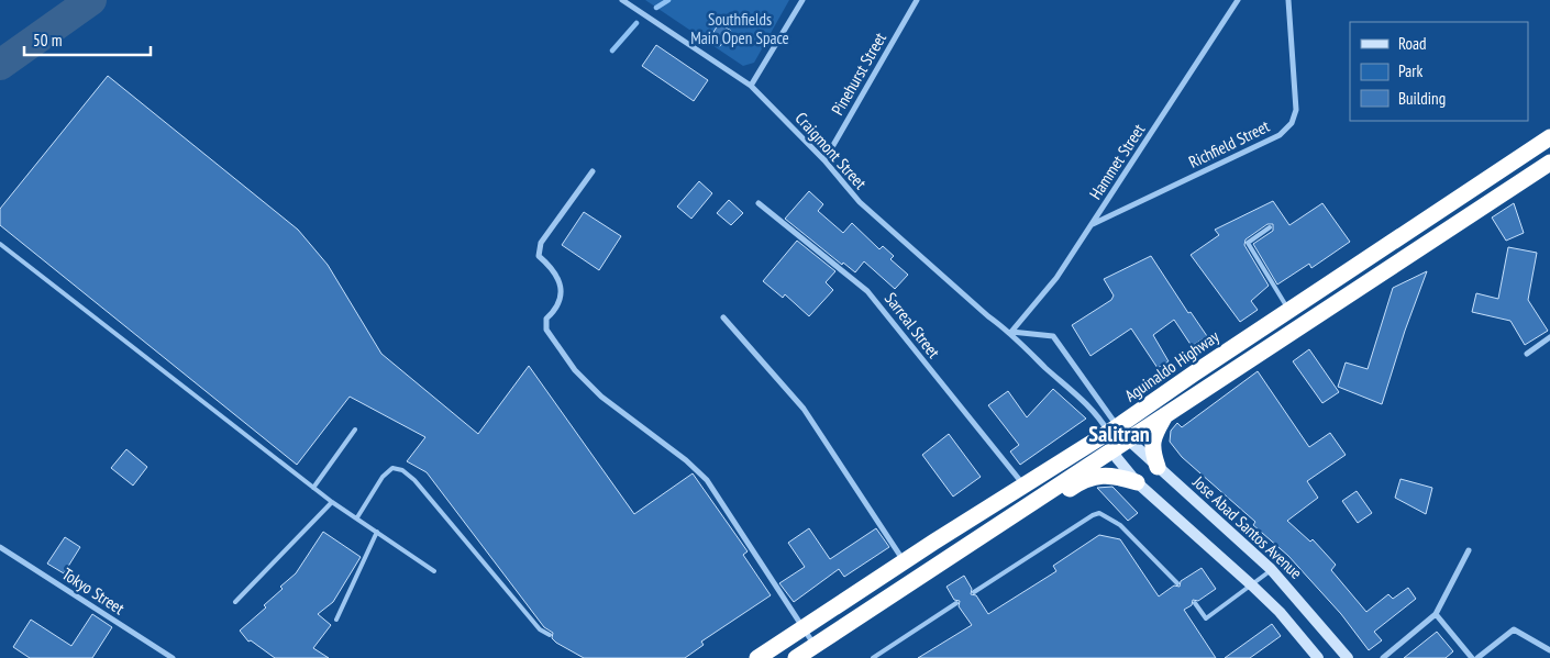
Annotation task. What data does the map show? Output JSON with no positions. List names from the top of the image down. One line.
{"streets":{"highway":["Aguinaldo Highway"],"main road":["Jose Abad Santos Avenue"],"street":["Pinehurst Street","Richfield Street","Craigmont Street","Hammet Street","Sarreal Street","Tokyo Street"]},"crossings":[["Pinehurst Street","Craigmont Street"],["Richfield Street","Hammet Street"],["Craigmont Street","Hammet Street"],["Craigmont Street","Aguinaldo Highway"],["Craigmont Street","Jose Abad Santos Avenue"],["Sarreal Street","Aguinaldo Highway"],["Aguinaldo Highway","Jose Abad Santos Avenue"]],"districts":["Salitran"],"parks":["Southfields Main Open Space"],"legend":["Road","Park","Building"],"scale_bar":"50 m"}
